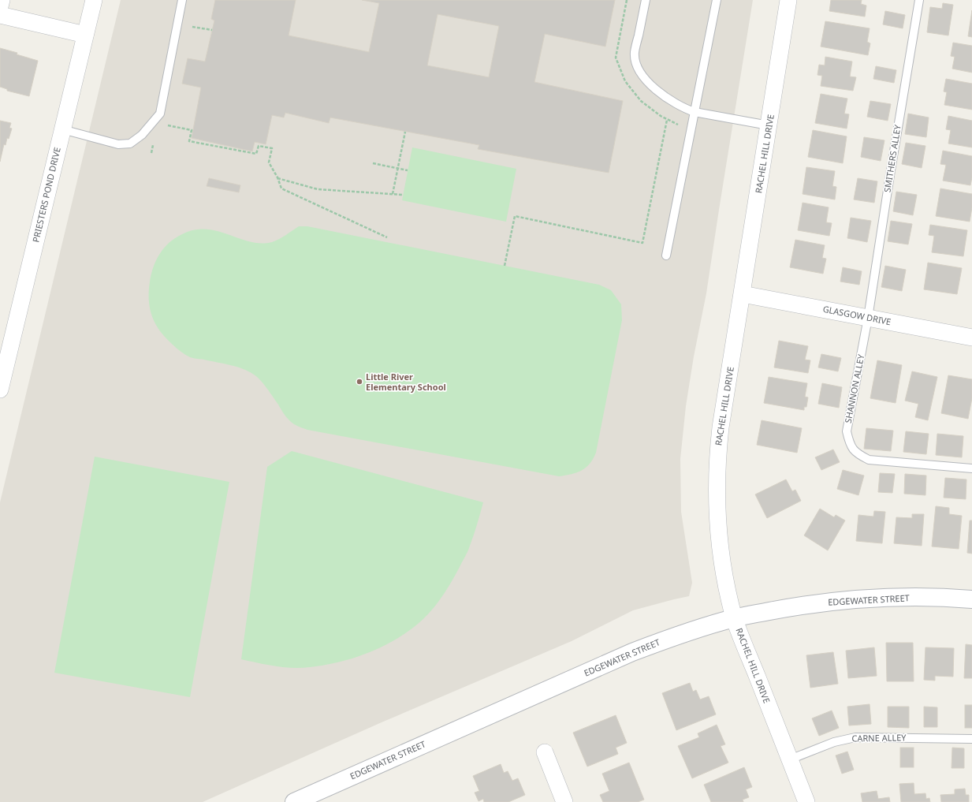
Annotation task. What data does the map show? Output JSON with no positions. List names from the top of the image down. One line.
{"streets":{"street":["RACHEL HILL DRIVE","PRIESTERS POND DRIVE","GLASGOW DRIVE","EDGEWATER STREET"],"lane":["SMITHERS ALLEY","SHANNON ALLEY","CARNE ALLEY"]},"crossings":[["RACHEL HILL DRIVE","GLASGOW DRIVE"],["RACHEL HILL DRIVE","EDGEWATER STREET"],["RACHEL HILL DRIVE","CARNE ALLEY"],["SMITHERS ALLEY","GLASGOW DRIVE"],["SMITHERS ALLEY","SHANNON ALLEY"],["GLASGOW DRIVE","SHANNON ALLEY"]],"places":["Little River Elementary School"]}
